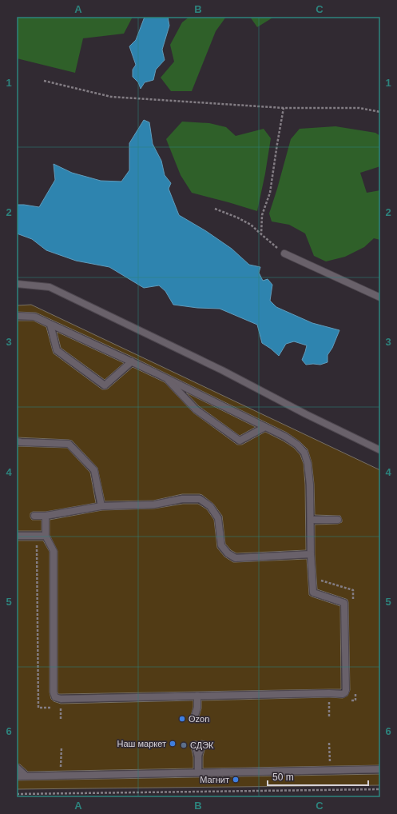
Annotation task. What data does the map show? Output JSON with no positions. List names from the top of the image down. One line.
{"places":["Ozon","Наш маркет","СДЭК","Магнит"],"scale_bar":"50 m","grid":{"columns":["A","B","C"],"rows":["1","2","3","4","5","6"]}}
